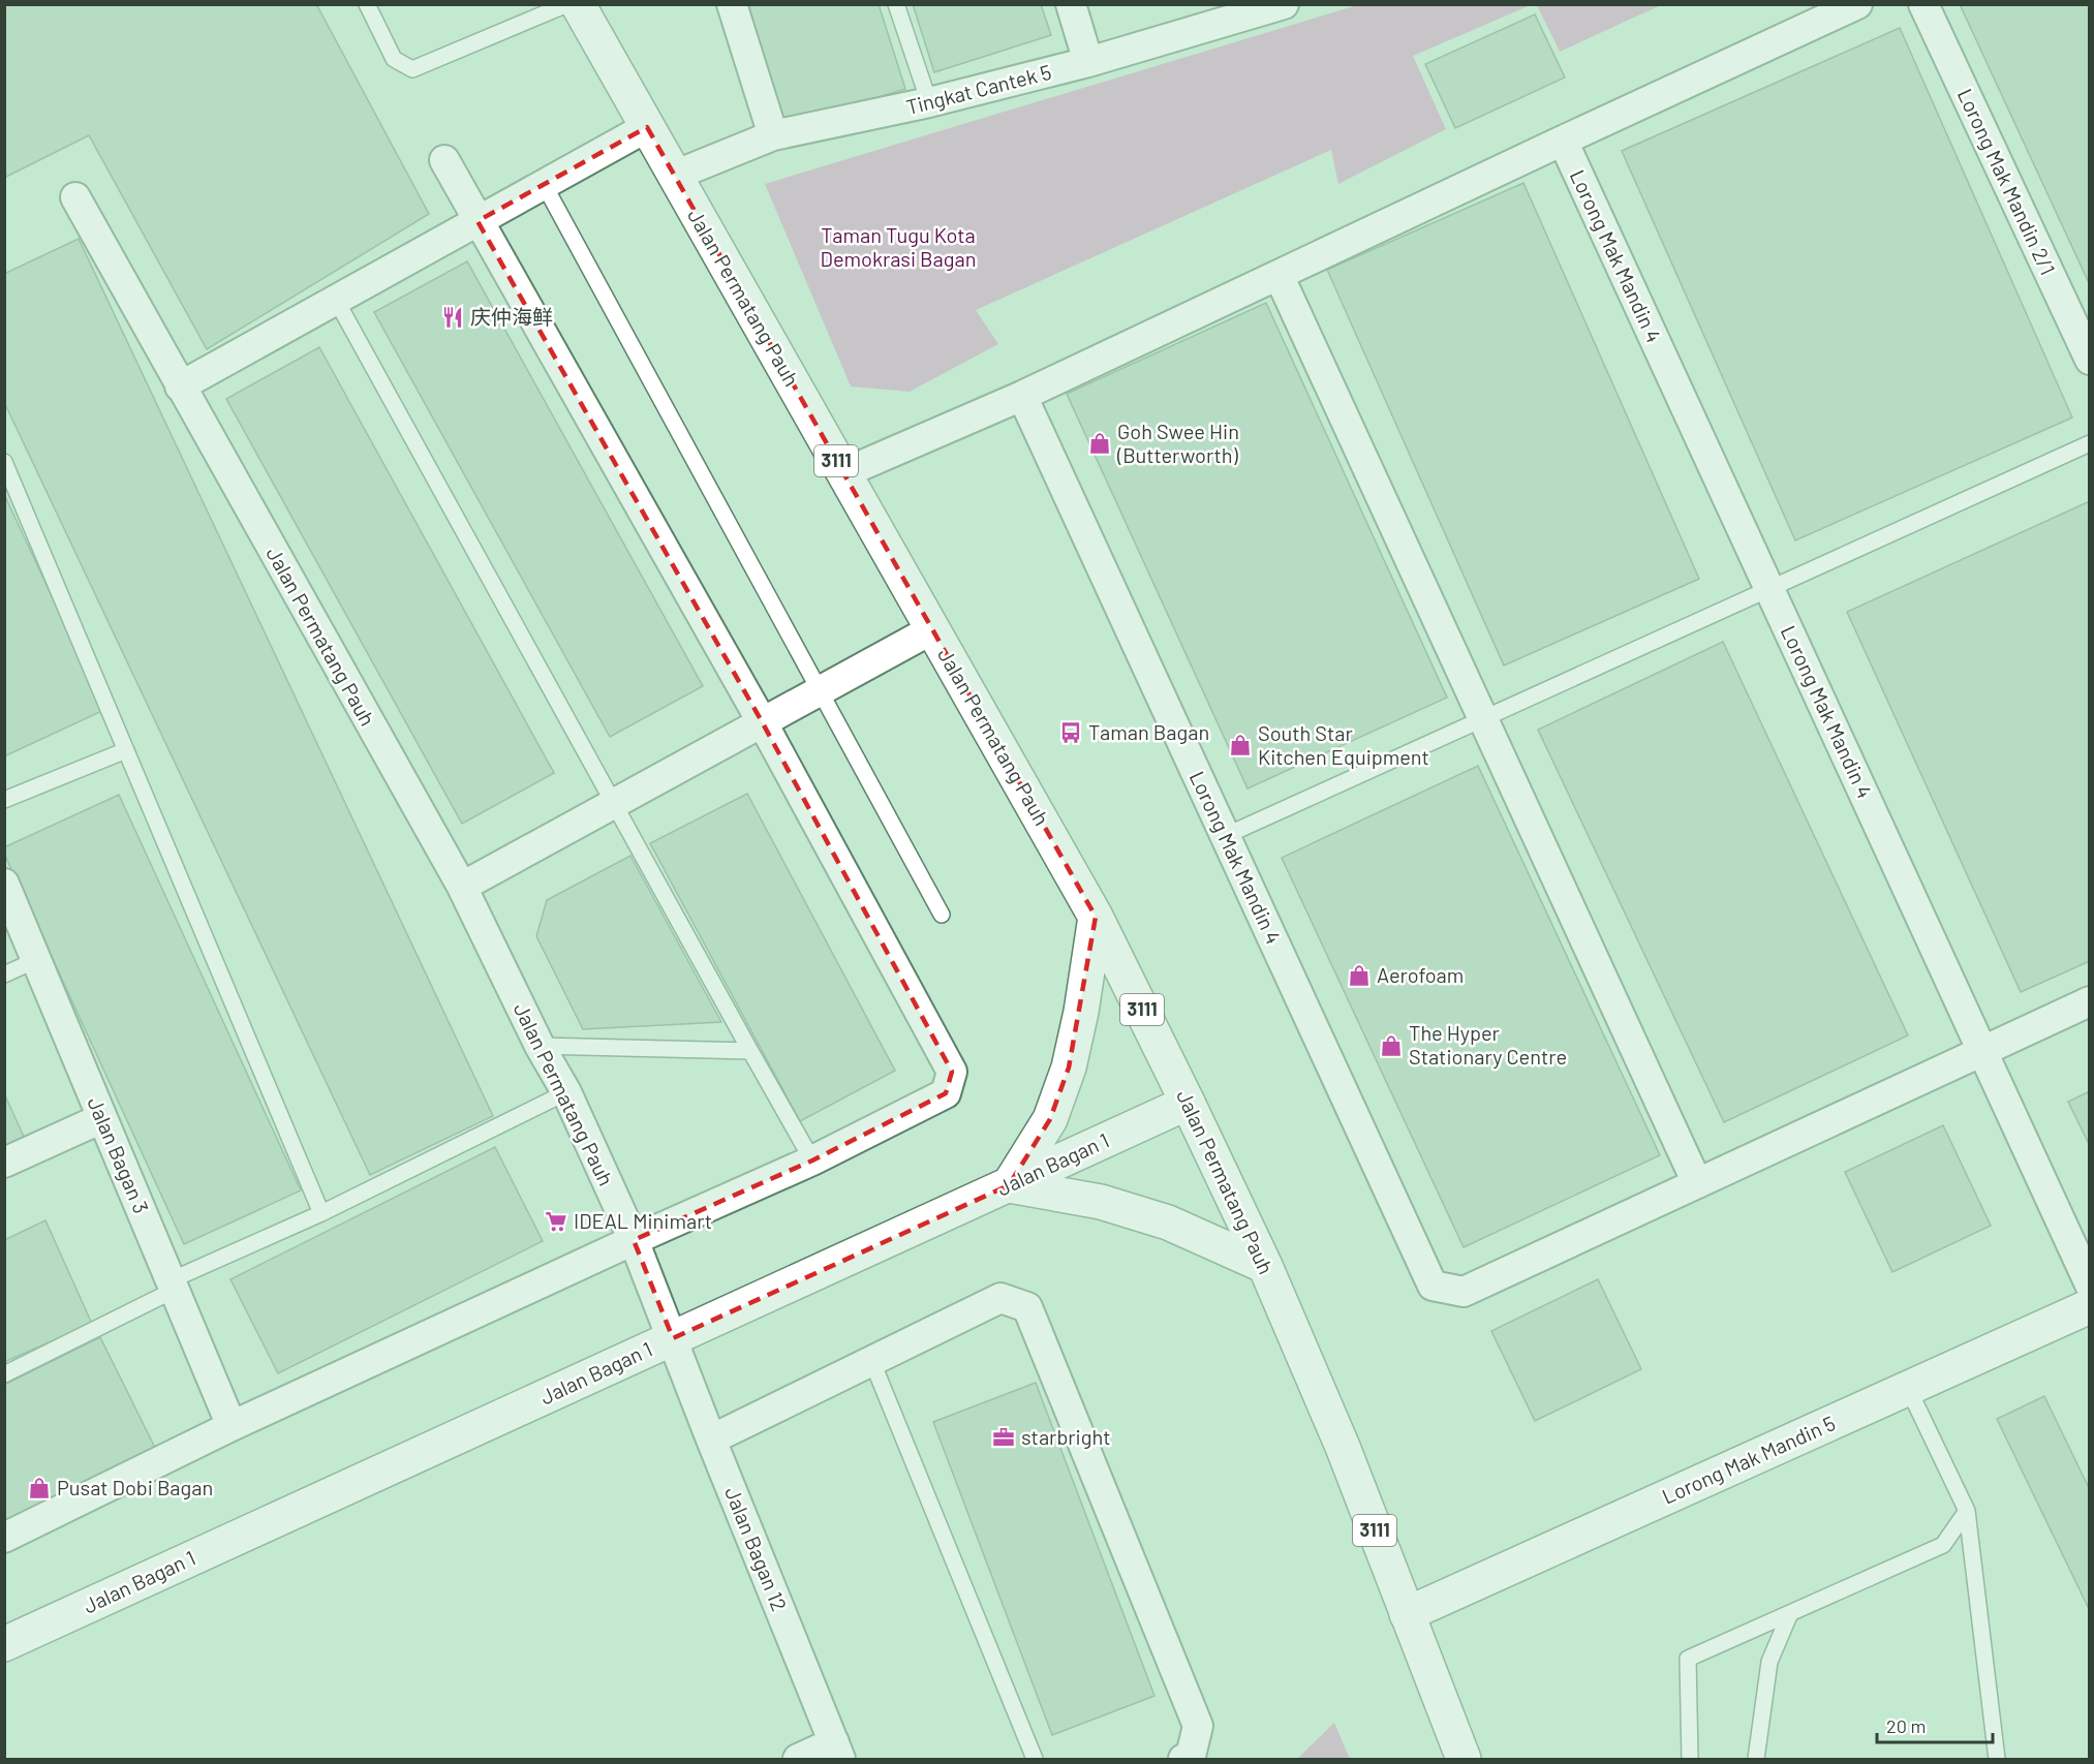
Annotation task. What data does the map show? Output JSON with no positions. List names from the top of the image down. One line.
{"streets":{"main road":["Jalan Permatang Pauh","3111","Jalan Bagan 1","Lorong Mak Mandin 5"],"street":["Tingkat Cantek 5","Lorong Mak Mandin 2/1","Lorong Mak Mandin 4","Jalan Bagan 3","Jalan Bagan 12"]},"crossings":[["Tingkat Cantek 5","Jalan Permatang Pauh"],["Jalan Permatang Pauh","Jalan Bagan 1"],["Jalan Permatang Pauh","Lorong Mak Mandin 5"],["Jalan Permatang Pauh","Jalan Bagan 12"],["Jalan Bagan 1","Jalan Bagan 12"]],"parks":["Taman Tugu Kota Demokrasi Bagan"],"places":{"restaurant":["庆仲海鲜"],"shop":["Goh Swee Hin (Butterworth)","South Star Kitchen Equipment","Aerofoam","The Hyper Stationary Centre","Pusat Dobi Bagan"],"bus stop":["Taman Bagan"],"supermarket":["IDEAL Minimart"],"office":["starbright"]},"scale_bar":"20 m"}
